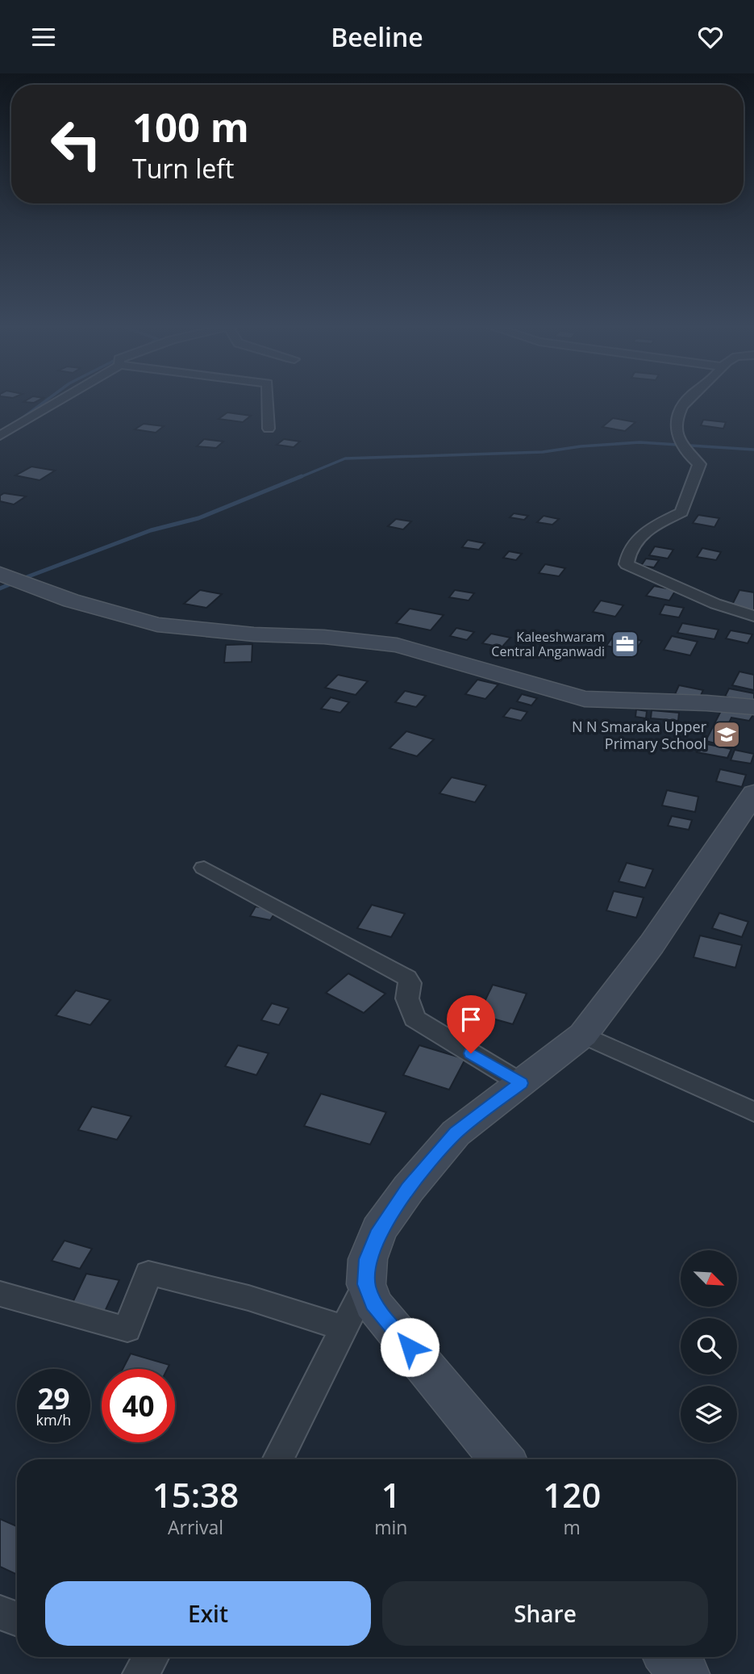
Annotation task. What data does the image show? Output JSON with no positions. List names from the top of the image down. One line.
{"places":{"office":["Kaleeshwaram Central Anganwadi"],"school or university":["N N Smaraka Upper Primary School"]},"north":"bottom right","page":{"header":"Beeline","turn":["100 m","Turn left"],"speed":"29 km/h","limit":"40","eta":["15:38","Arrival","1","min","120","m"],"buttons":["Exit","Share"]}}
